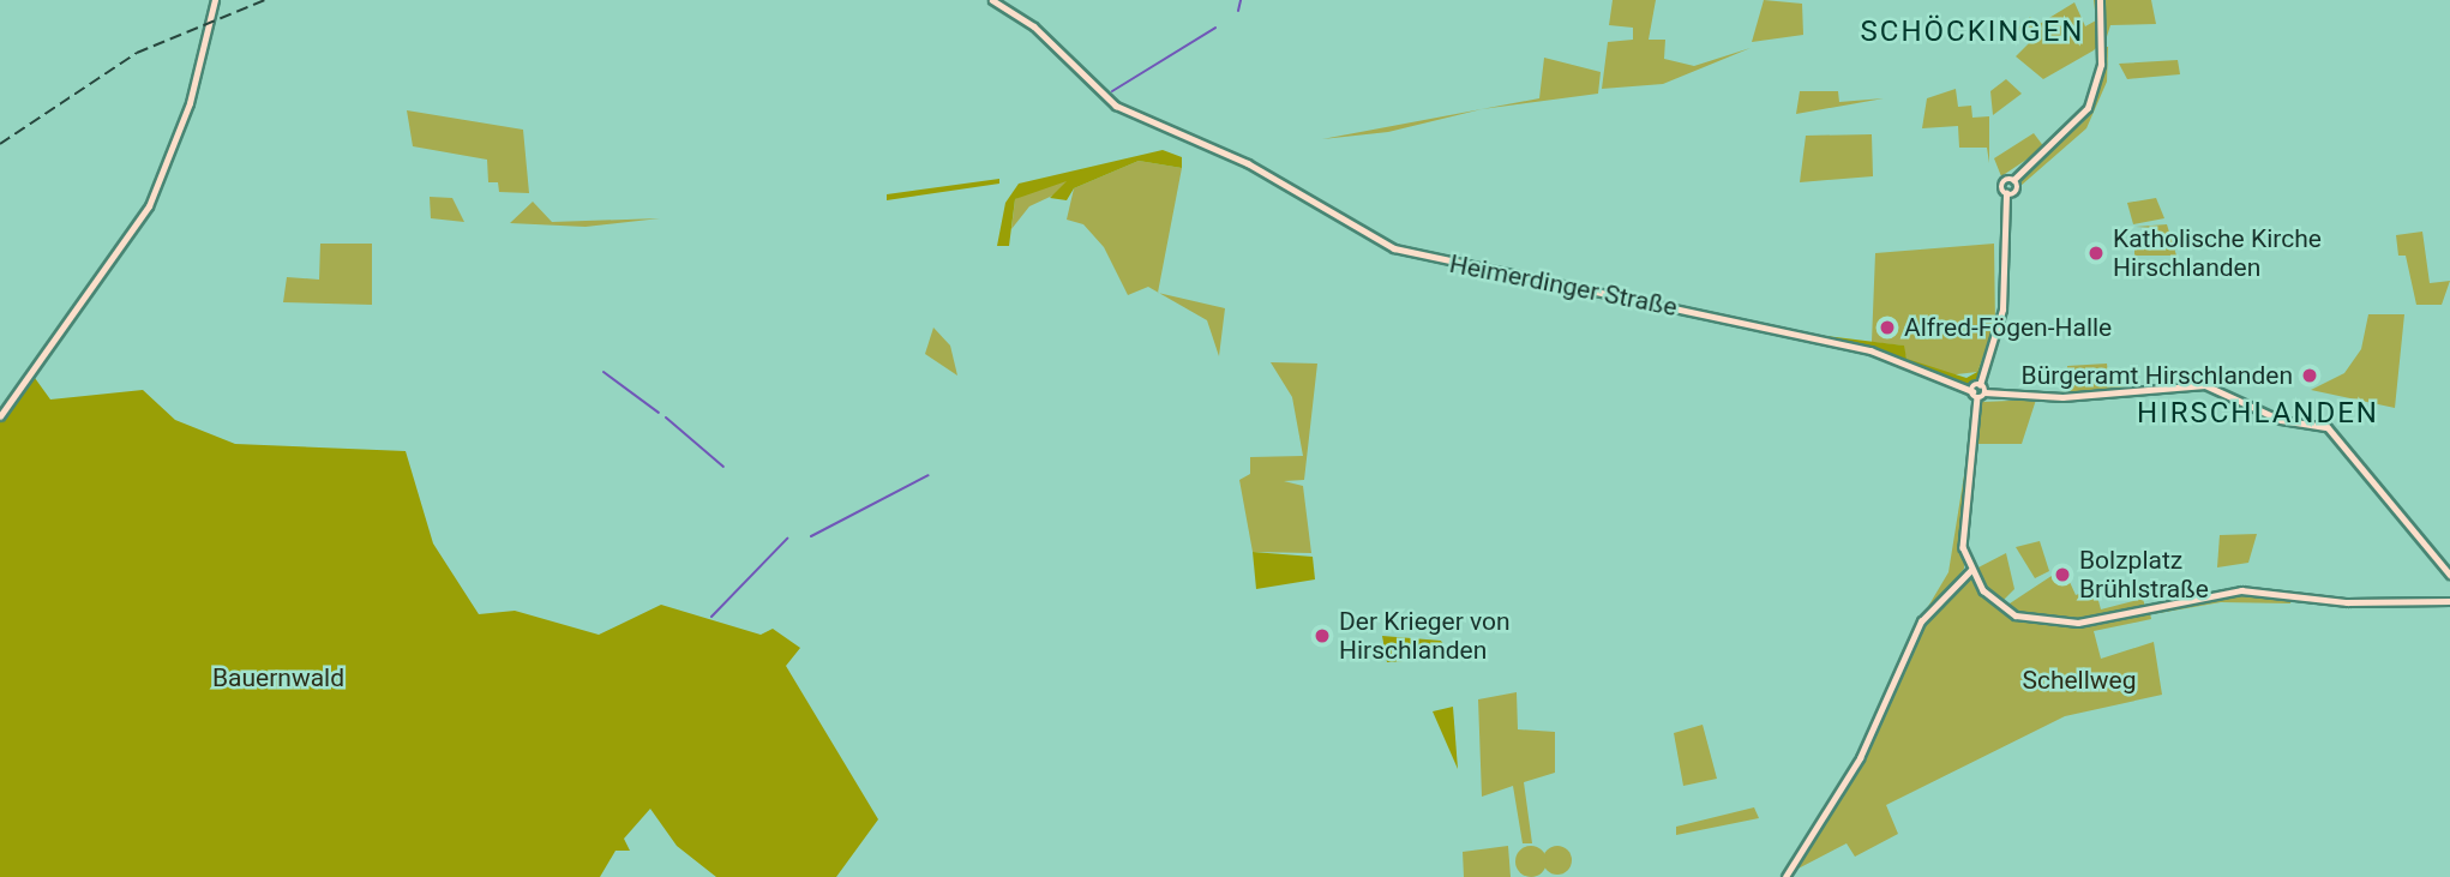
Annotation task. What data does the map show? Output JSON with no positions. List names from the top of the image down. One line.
{"streets":{"main road":["Heimerdinger Straße"]},"districts":["SCHÖCKINGEN","HIRSCHLANDEN"],"parks":["Bauernwald","Schellweg"],"places":["Katholische Kirche Hirschlanden","Alfred-Fögen-Halle","Bürgeramt Hirschlanden","Bolzplatz Brühlstraße","Der Krieger von Hirschlanden"]}
